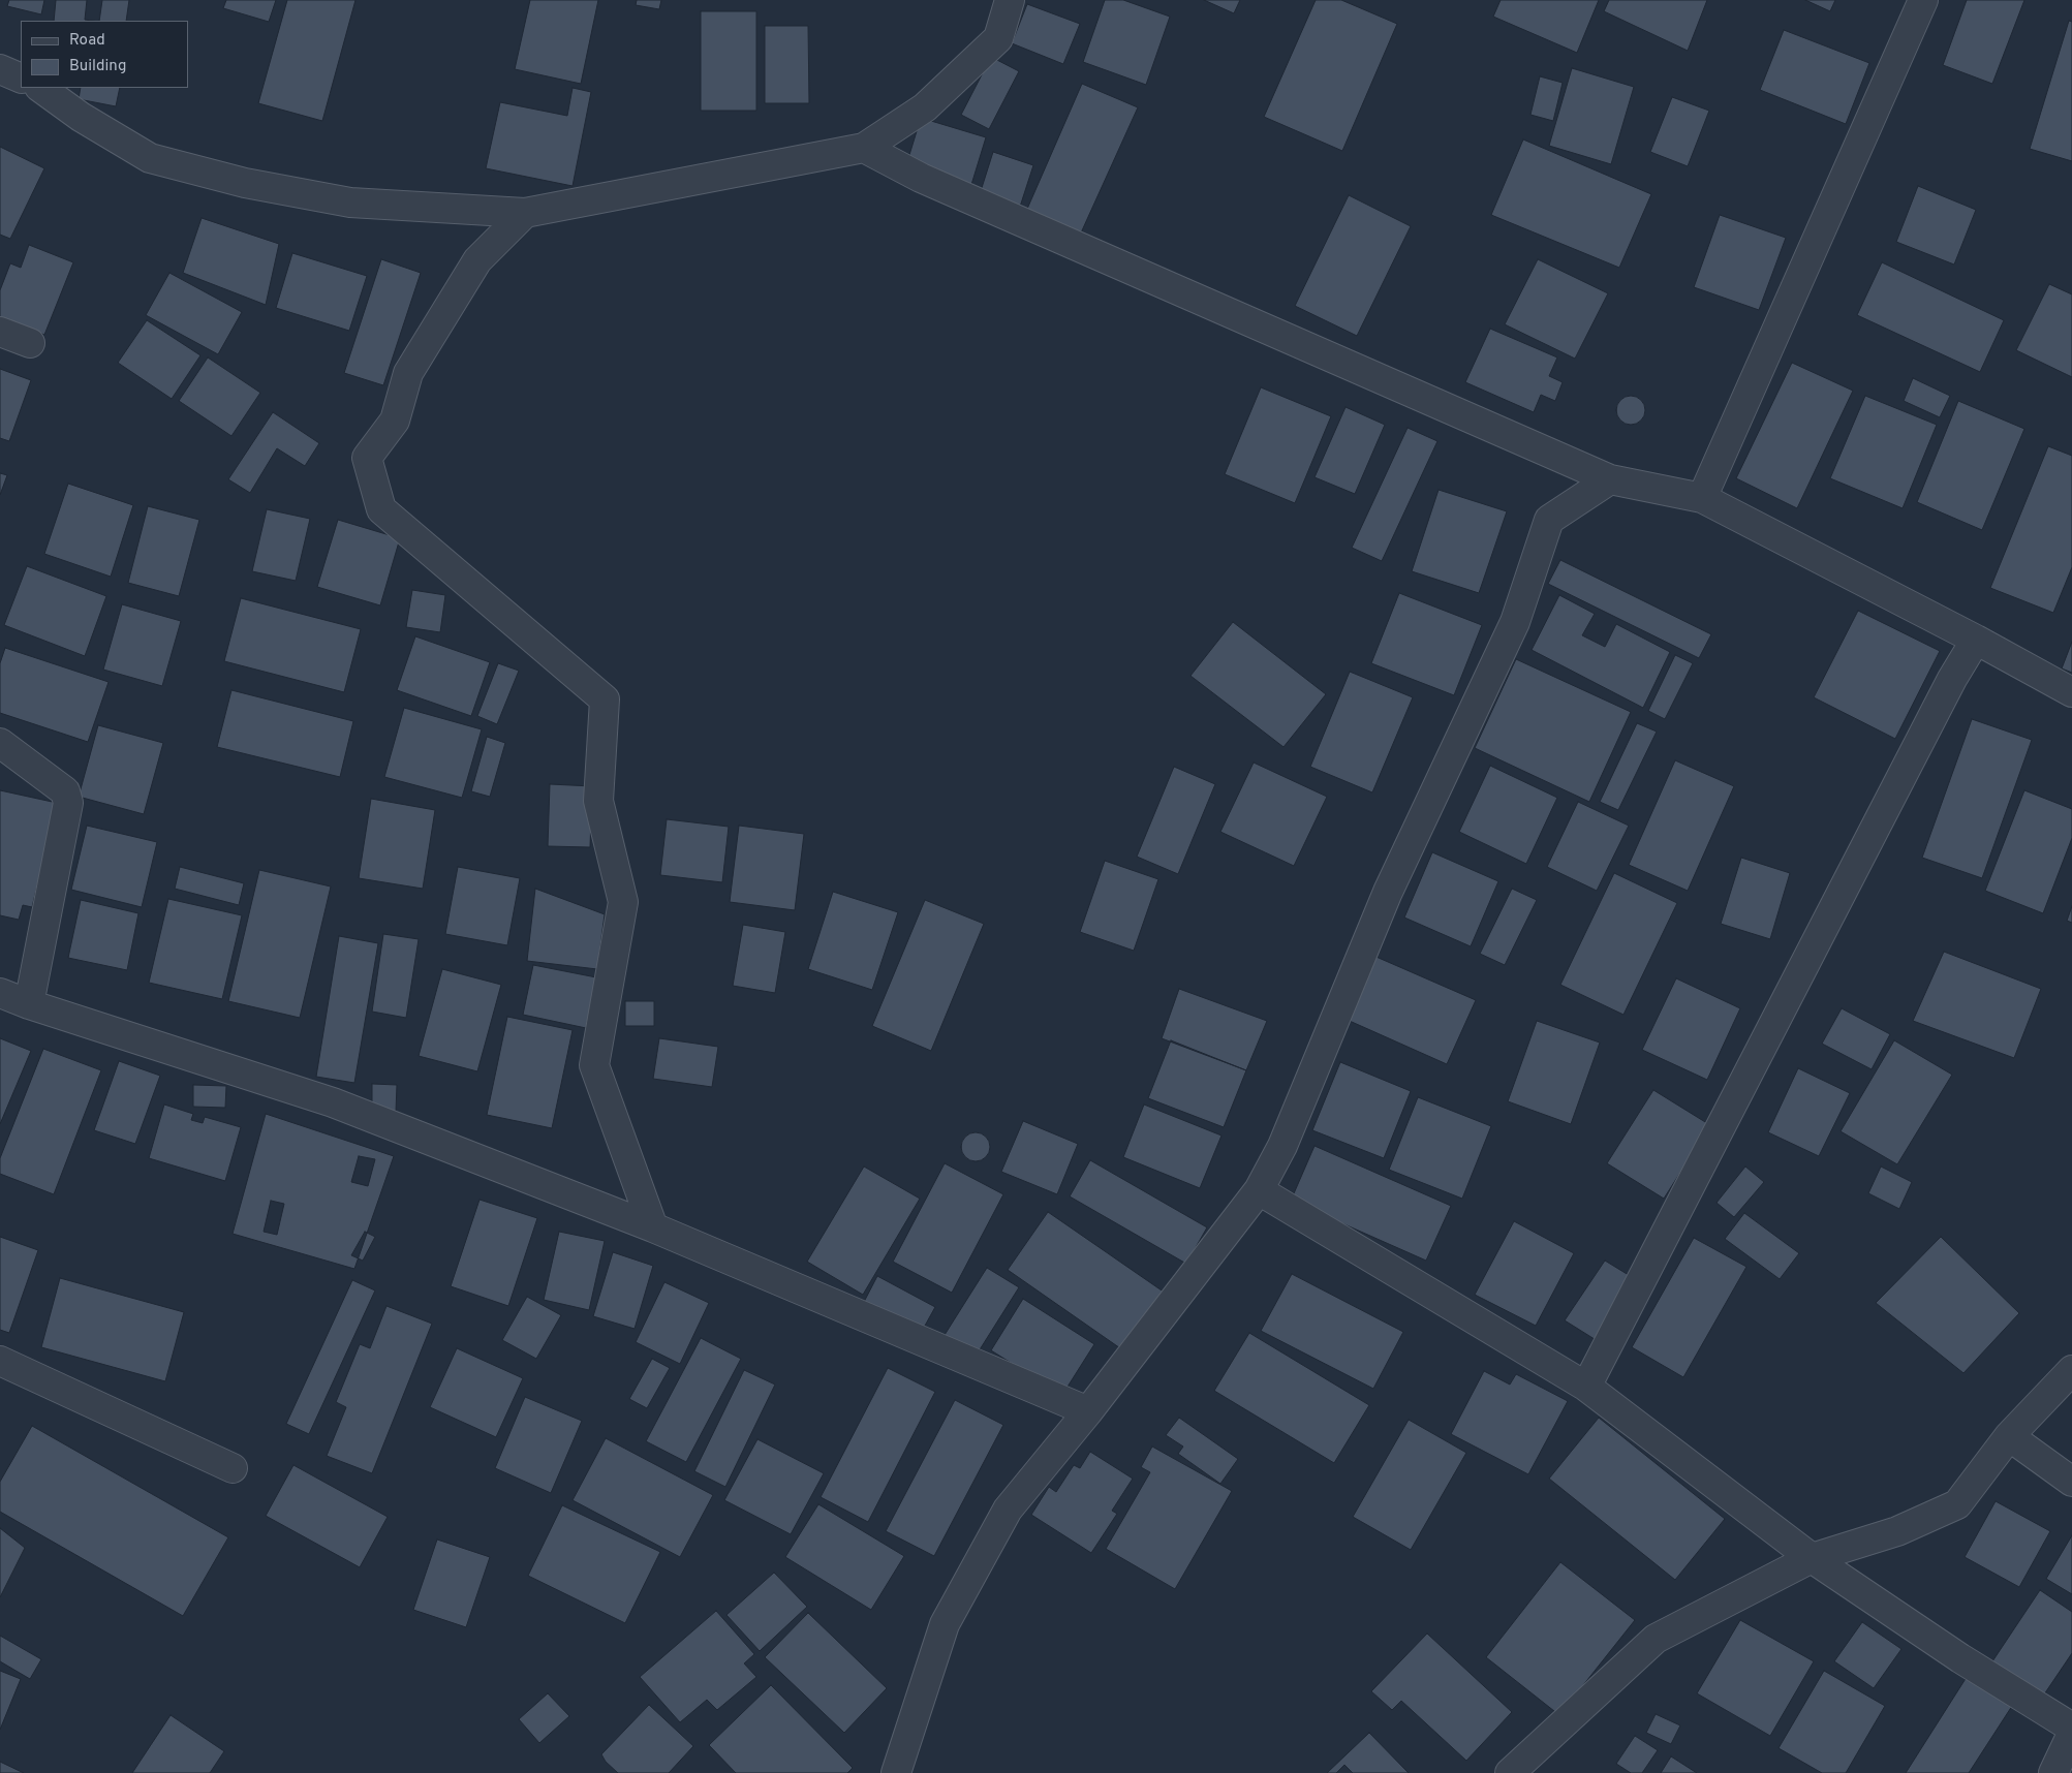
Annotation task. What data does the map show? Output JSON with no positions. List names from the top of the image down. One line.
{"legend":["Road","Building"]}
